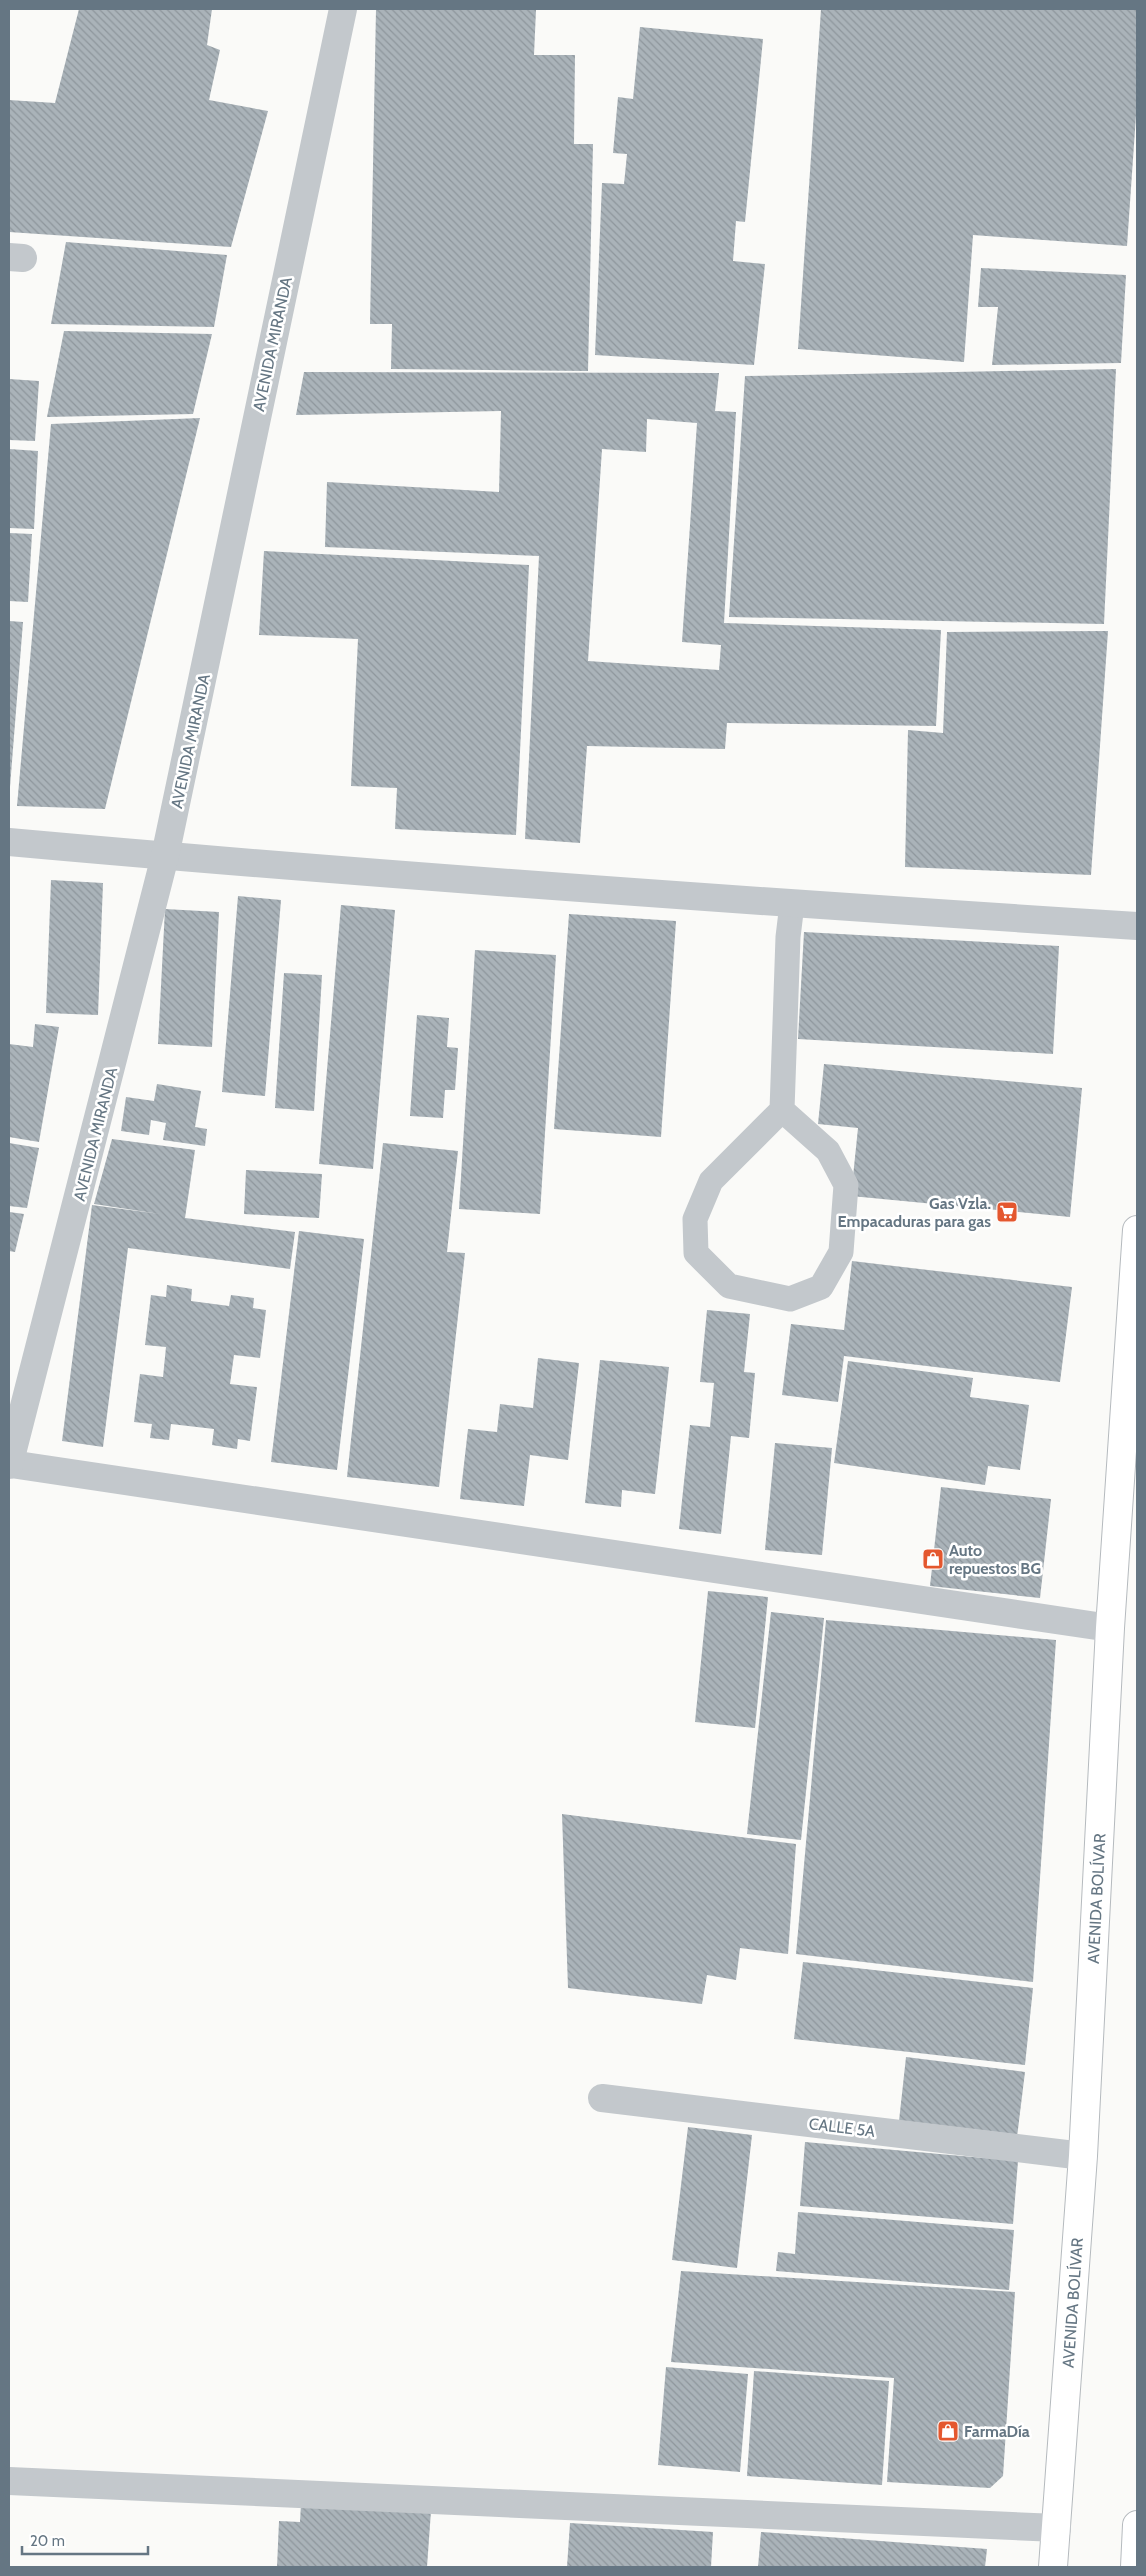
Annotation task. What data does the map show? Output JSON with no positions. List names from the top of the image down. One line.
{"streets":{"main road":["AVENIDA BOLÍVAR"],"street":["AVENIDA MIRANDA","CALLE 5A"]},"crossings":[["AVENIDA BOLÍVAR","CALLE 5A"]],"places":{"supermarket":["Gas Vzla. Empacaduras para gas"],"shop":["Auto repuestos BG","FarmaDía"]},"scale_bar":"20 m"}
